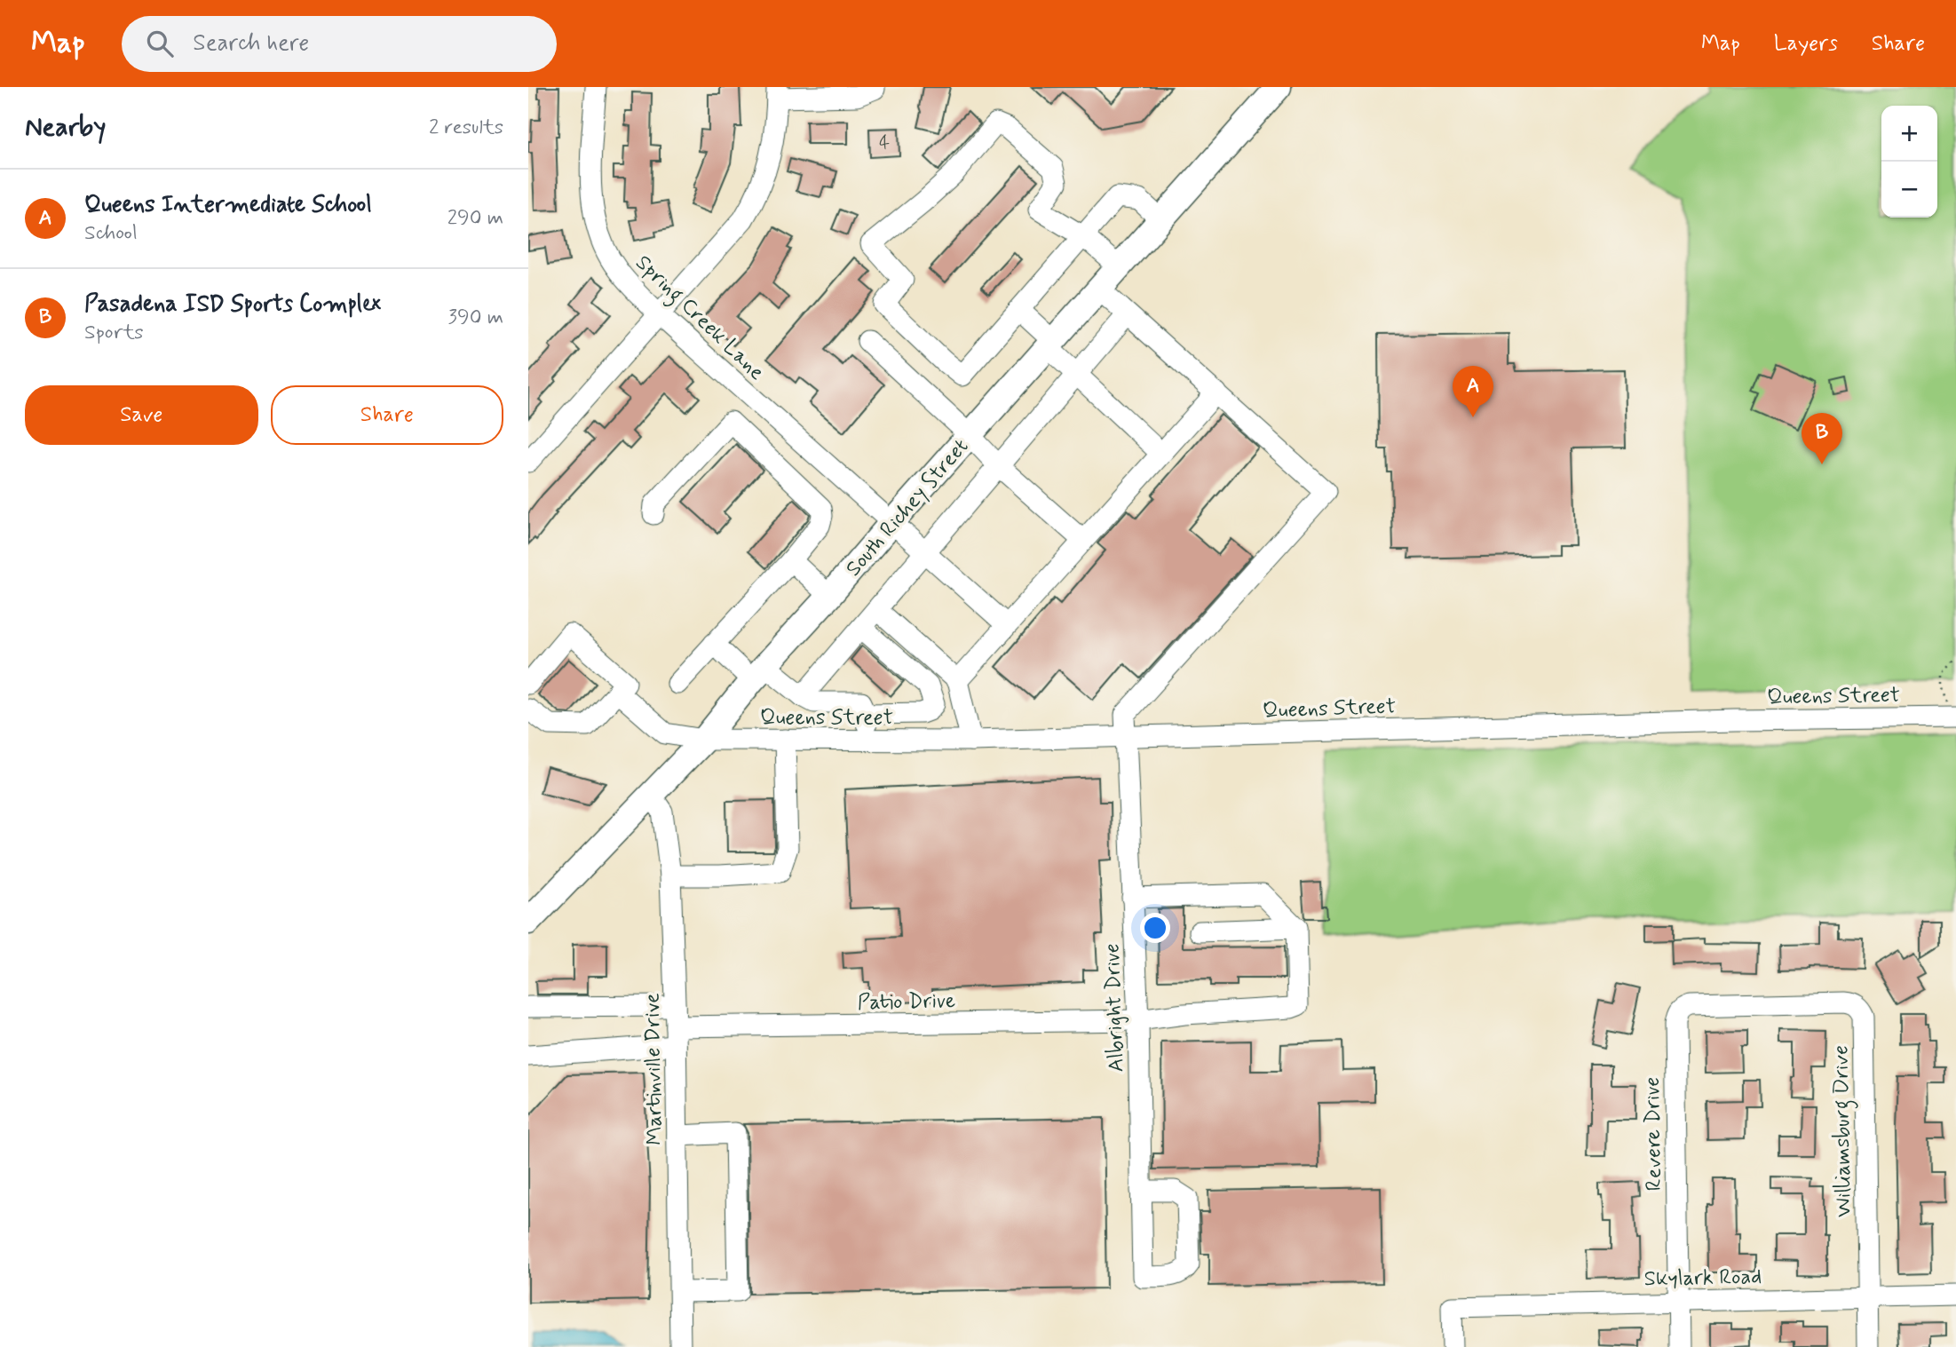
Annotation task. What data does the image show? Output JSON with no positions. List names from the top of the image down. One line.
{"streets":{"main road":["South Richey Street"],"street":["Spring Creek Lane","Queens Street","Patio Drive","Albright Drive","Martinville Drive","Williamsburg Drive","Revere Drive","Skylark Road"]},"crossings":[["Spring Creek Lane","South Richey Street"],["South Richey Street","Queens Street"],["South Richey Street","Martinville Drive"],["Queens Street","Albright Drive"],["Patio Drive","Albright Drive"],["Patio Drive","Martinville Drive"],["Williamsburg Drive","Revere Drive"],["Williamsburg Drive","Skylark Road"],["Revere Drive","Skylark Road"]],"house_numbers":["4"],"page":{"header":"Map","search":"Search here","nav":["Map","Layers","Share"],"heading":["Nearby","2 results"],"map_buttons":["+","−"],"list":[{"mark":"A","name":"Queens Intermediate School","note":"School","value":"290 m"},{"mark":"B","name":"Pasadena ISD Sports Complex","note":"Sports","value":"390 m"}],"pins":["A","B"],"buttons":["Save","Share"]}}
